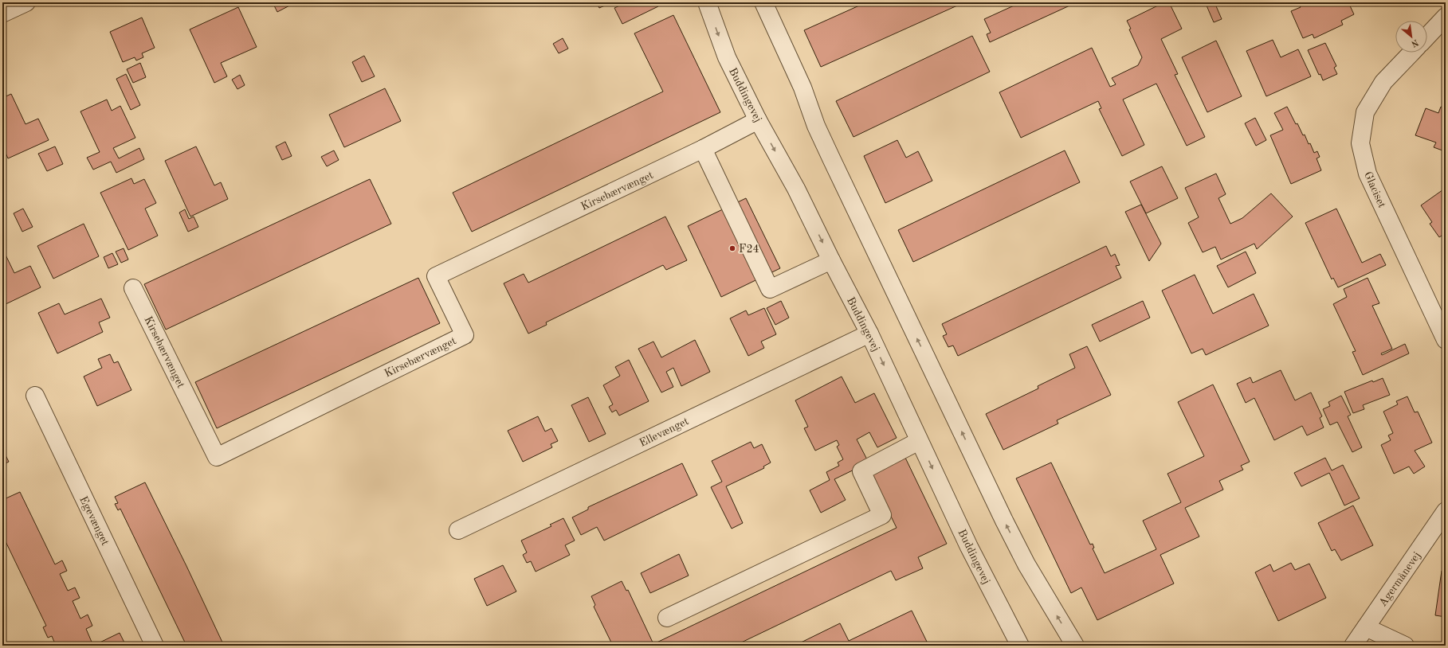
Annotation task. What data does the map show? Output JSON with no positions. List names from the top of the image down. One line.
{"streets":{"street":["Buddingevej","Glaciset","Kirsebærvænget","Ellevænget","Egevænget","Agermånevej"]},"crossings":[["Buddingevej","Kirsebærvænget"],["Buddingevej","Ellevænget"]],"places":["F24"],"north":"bottom right"}
